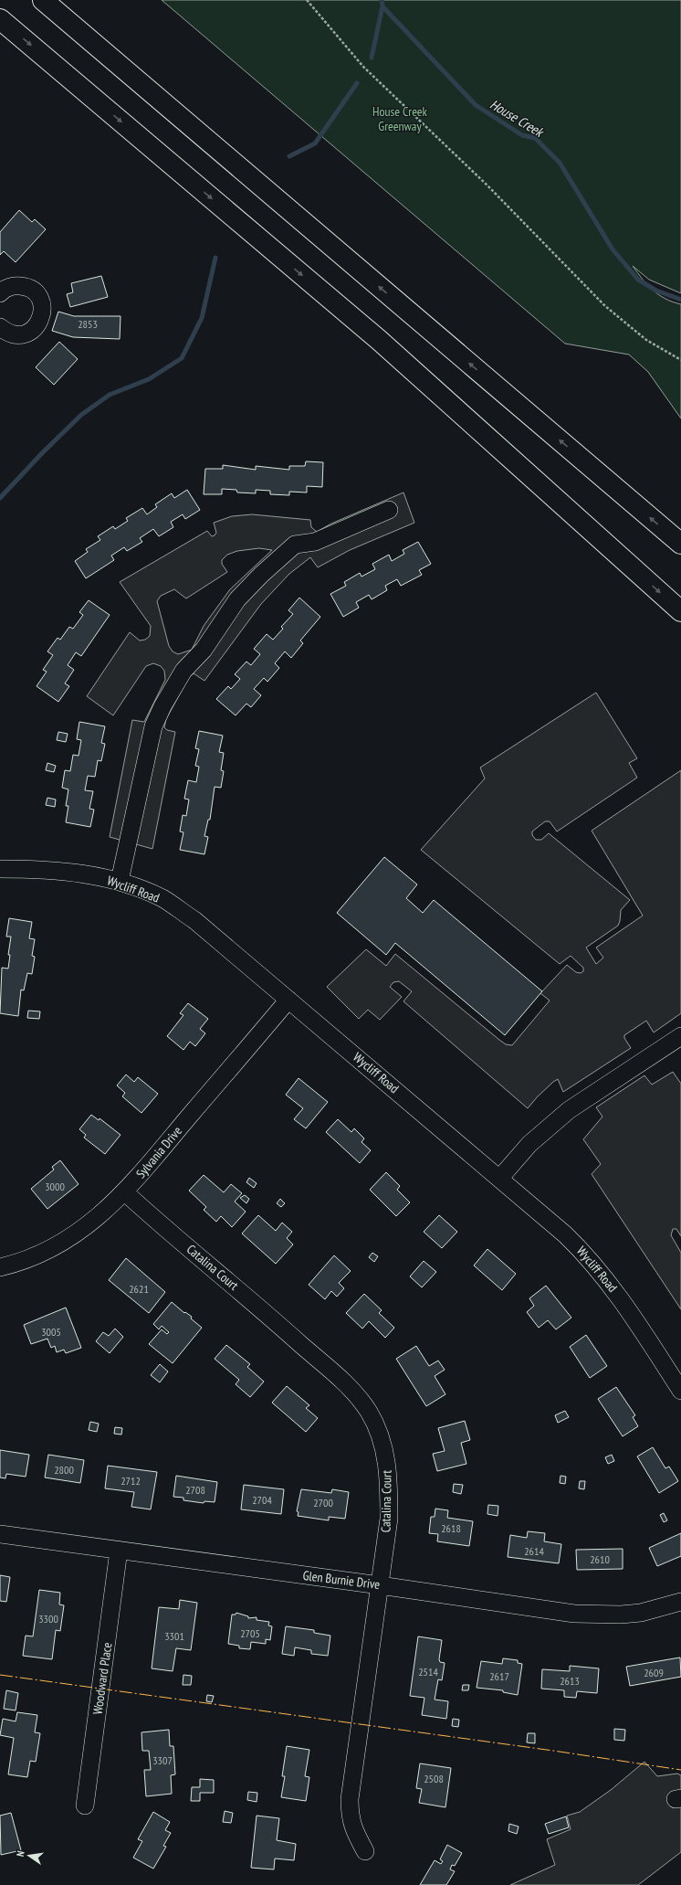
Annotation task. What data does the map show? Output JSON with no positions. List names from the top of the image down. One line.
{"streets":{"street":["Wycliff Road","Sylvania Drive","Catalina Court","Glen Burnie Drive","Woodward Place"]},"crossings":[["Wycliff Road","Sylvania Drive"],["Sylvania Drive","Catalina Court"],["Catalina Court","Glen Burnie Drive"],["Glen Burnie Drive","Woodward Place"]],"water":["House Creek"],"parks":["House Creek Greenway"],"house_numbers":["2853","3000","2621","3005","2800","2712","2708","2704","2700","2618","2614","2610","3300","2705","3301","2514","2609","2617","2613","3307","2508"],"north":"left"}
